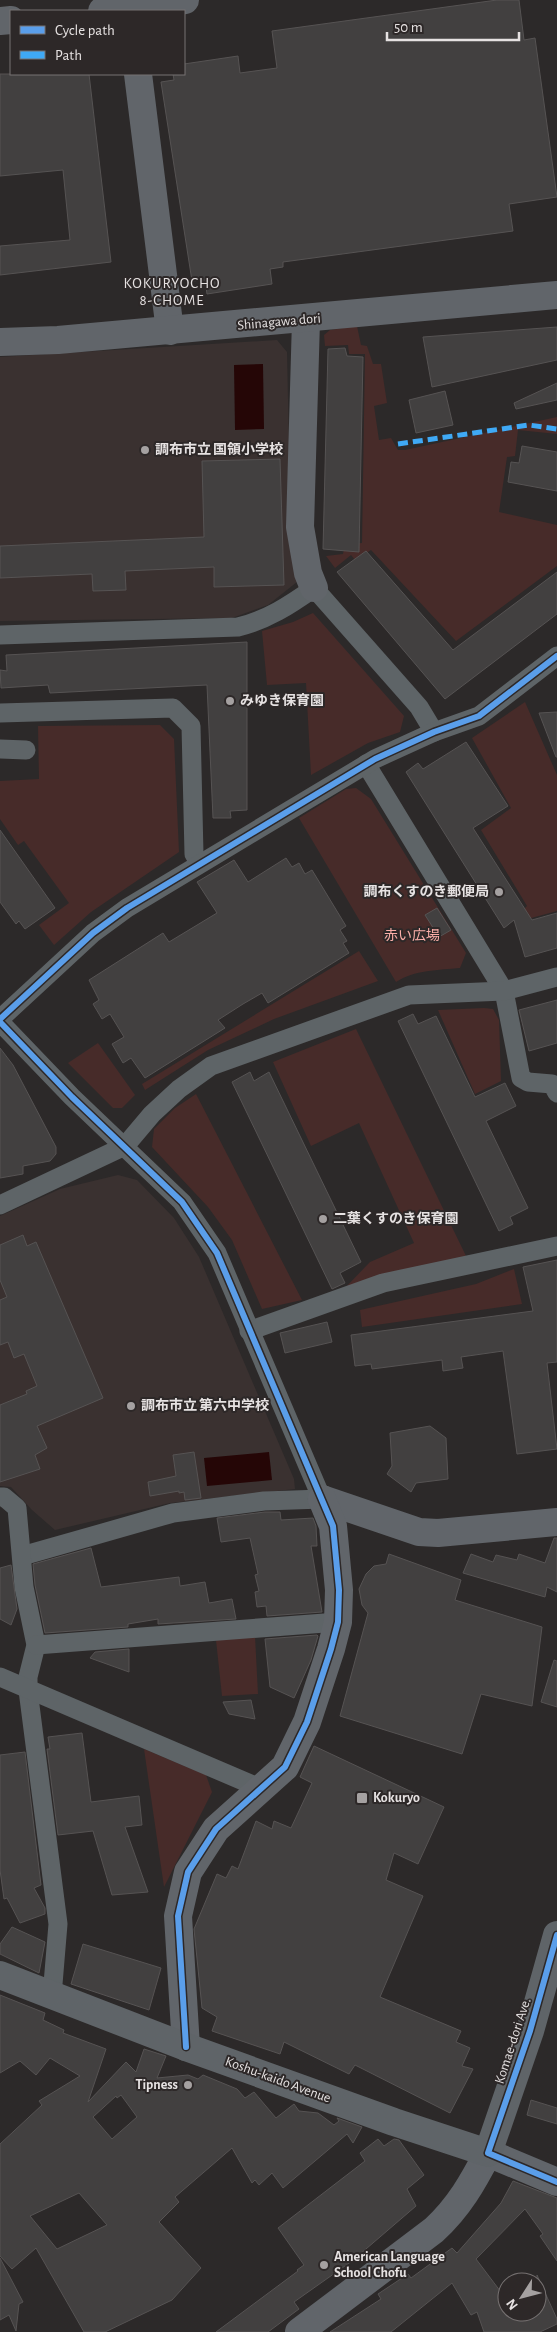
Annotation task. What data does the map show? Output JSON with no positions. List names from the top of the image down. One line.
{"streets":{"main road":["Komae-dori Ave.","Koshu-kaido Avenue"],"street":["Shinagawa dori"]},"crossings":[["Komae-dori Ave.","Koshu-kaido Avenue"]],"districts":["KOKURYOCHO 8-CHOME"],"parks":["赤い広場"],"places":{"other":["調布市立 国領小学校","みゆき保育園","調布くすのき郵便局","二葉くすのき保育園","調布市立 第六中学校","Tipness","American Language School Chofu"],"transit":["Kokuryo"]},"legend":["Cycle path","Path"],"scale_bar":"50 m","north":"bottom left"}
